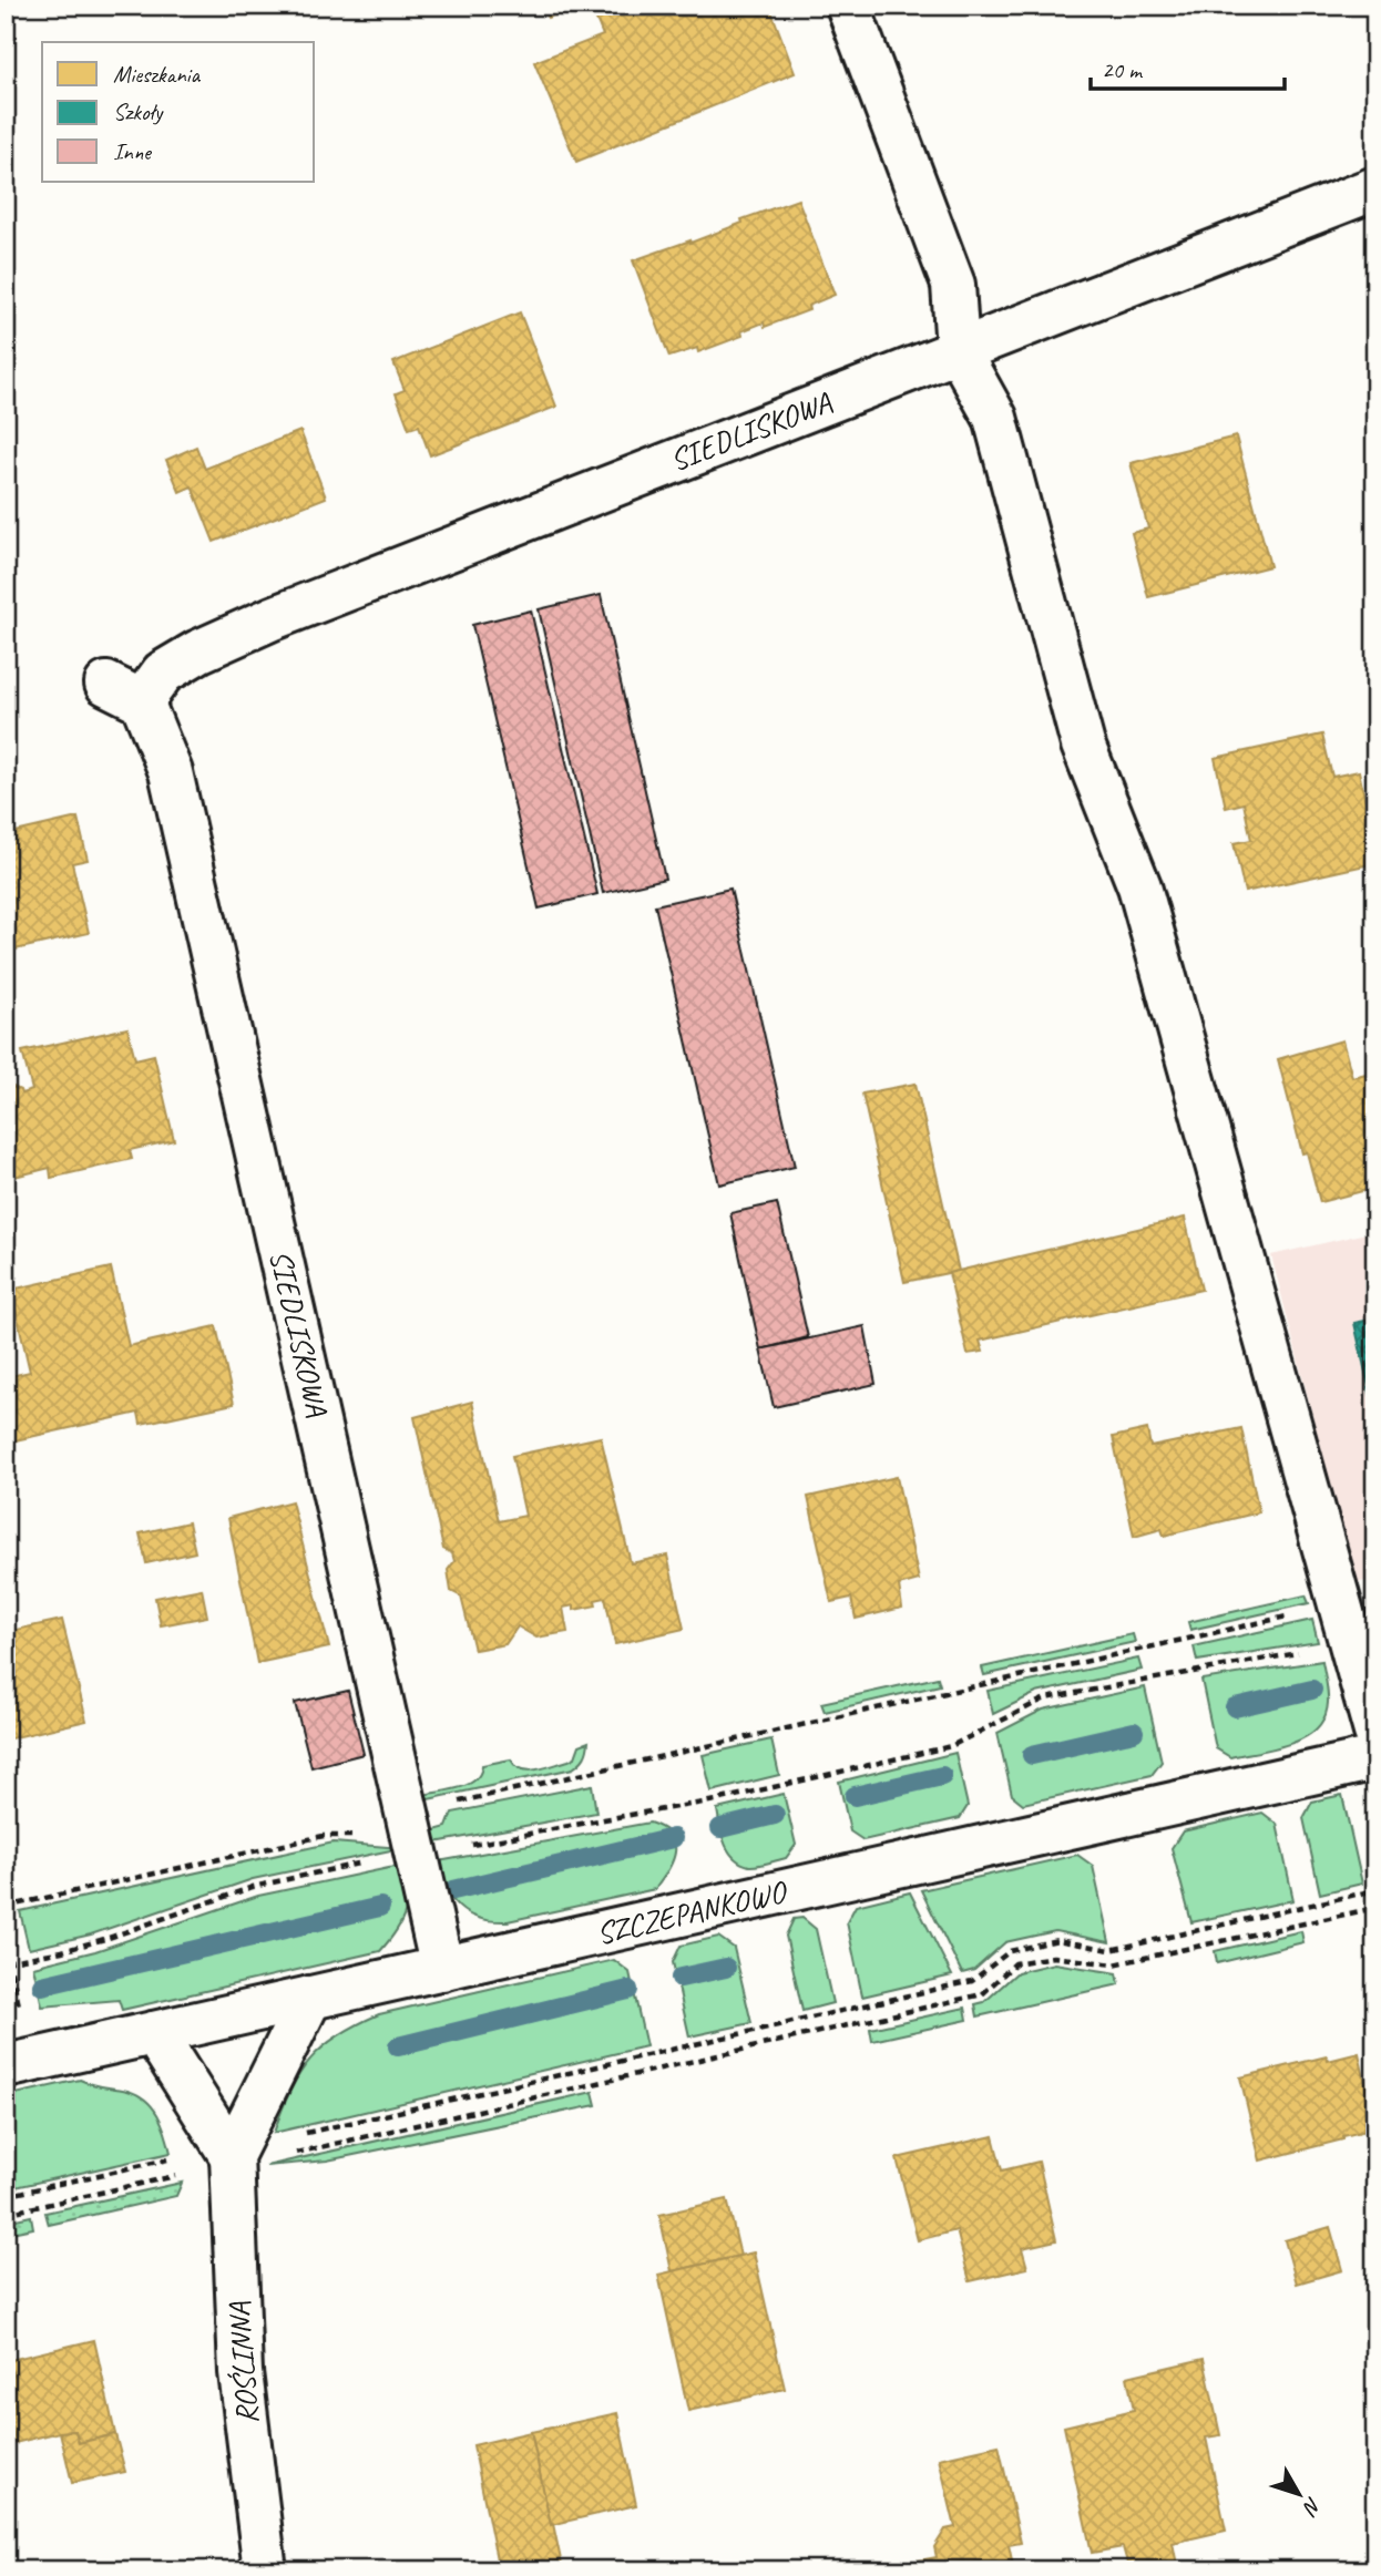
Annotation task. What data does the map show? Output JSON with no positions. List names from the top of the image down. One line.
{"streets":{"street":["SIEDLISKOWA","SZCZEPANKOWO","ROŚLINNA"]},"crossings":[["SIEDLISKOWA","SZCZEPANKOWO"],["SZCZEPANKOWO","ROŚLINNA"]],"legend":["Mieszkania","Szkoły","Inne"],"scale_bar":"20 m","north":"bottom right"}
